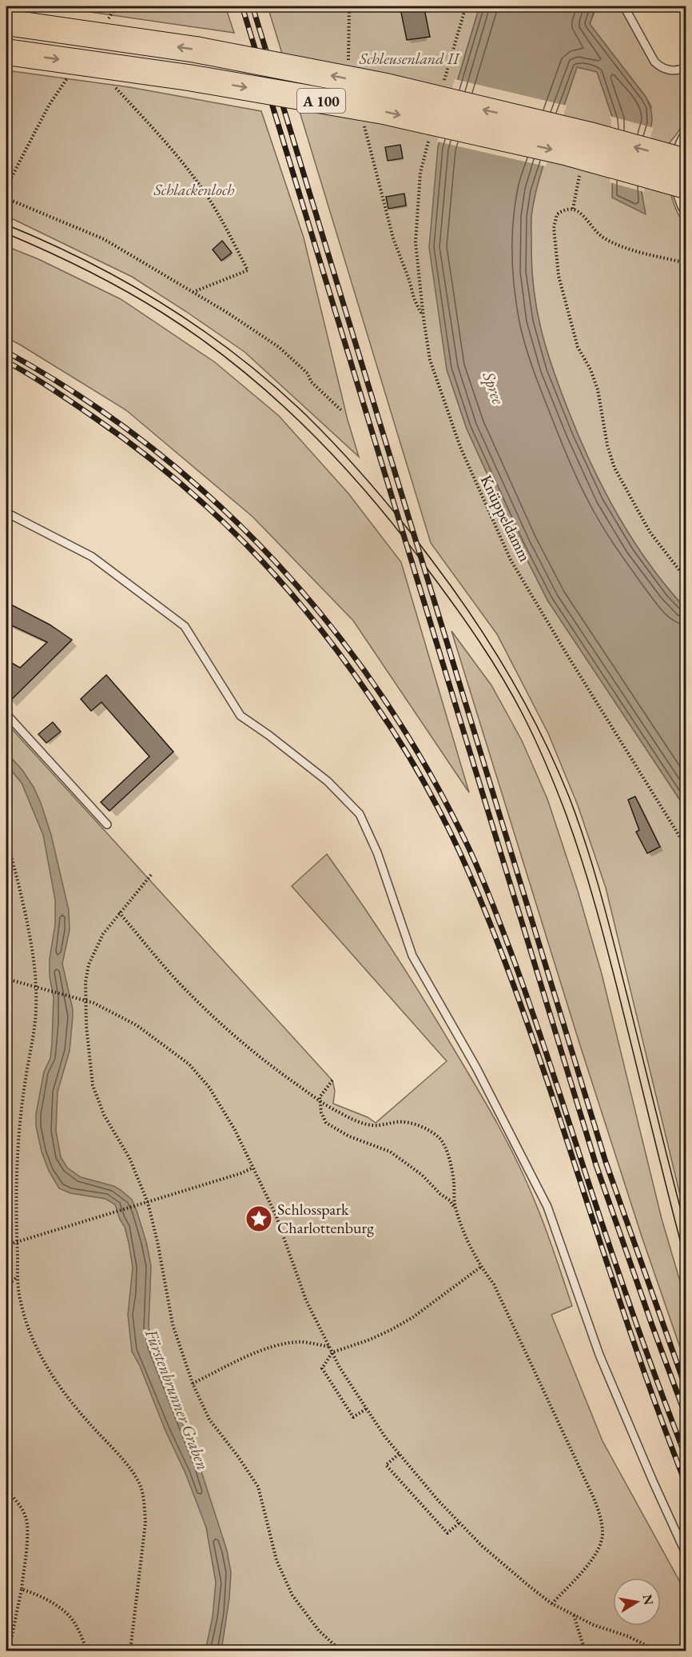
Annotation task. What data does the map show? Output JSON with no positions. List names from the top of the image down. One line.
{"streets":{"highway":["A 100"],"path":["Knüppeldamm"]},"water":["Spree","Fürstenbrunner Graben"],"parks":["Schleusenland II","Schlackenloch"],"places":{"place":["Schlosspark Charlottenburg"]},"north":"right"}
